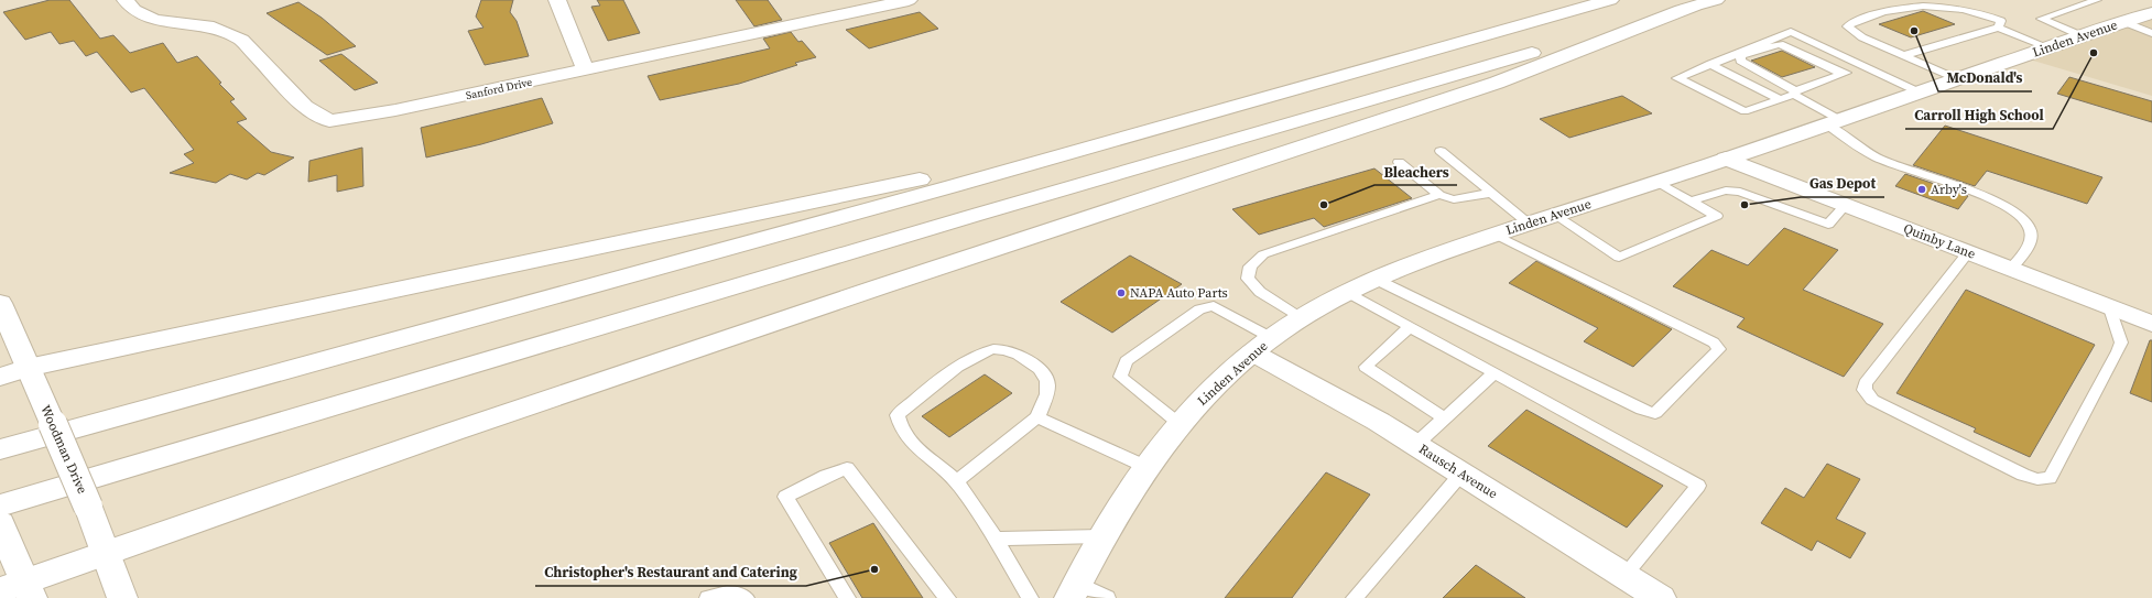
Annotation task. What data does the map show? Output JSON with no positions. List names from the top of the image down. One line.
{"streets":{"main road":["Linden Avenue","Sanford Drive","Quinby Lane","Woodman Drive","Rausch Avenue"]},"crossings":[["Linden Avenue","Quinby Lane"],["Linden Avenue","Rausch Avenue"]],"places":["McDonald's","Carroll High School","Arby's","Bleachers","Gas Depot","NAPA Auto Parts","Christopher's Restaurant and Catering"]}
